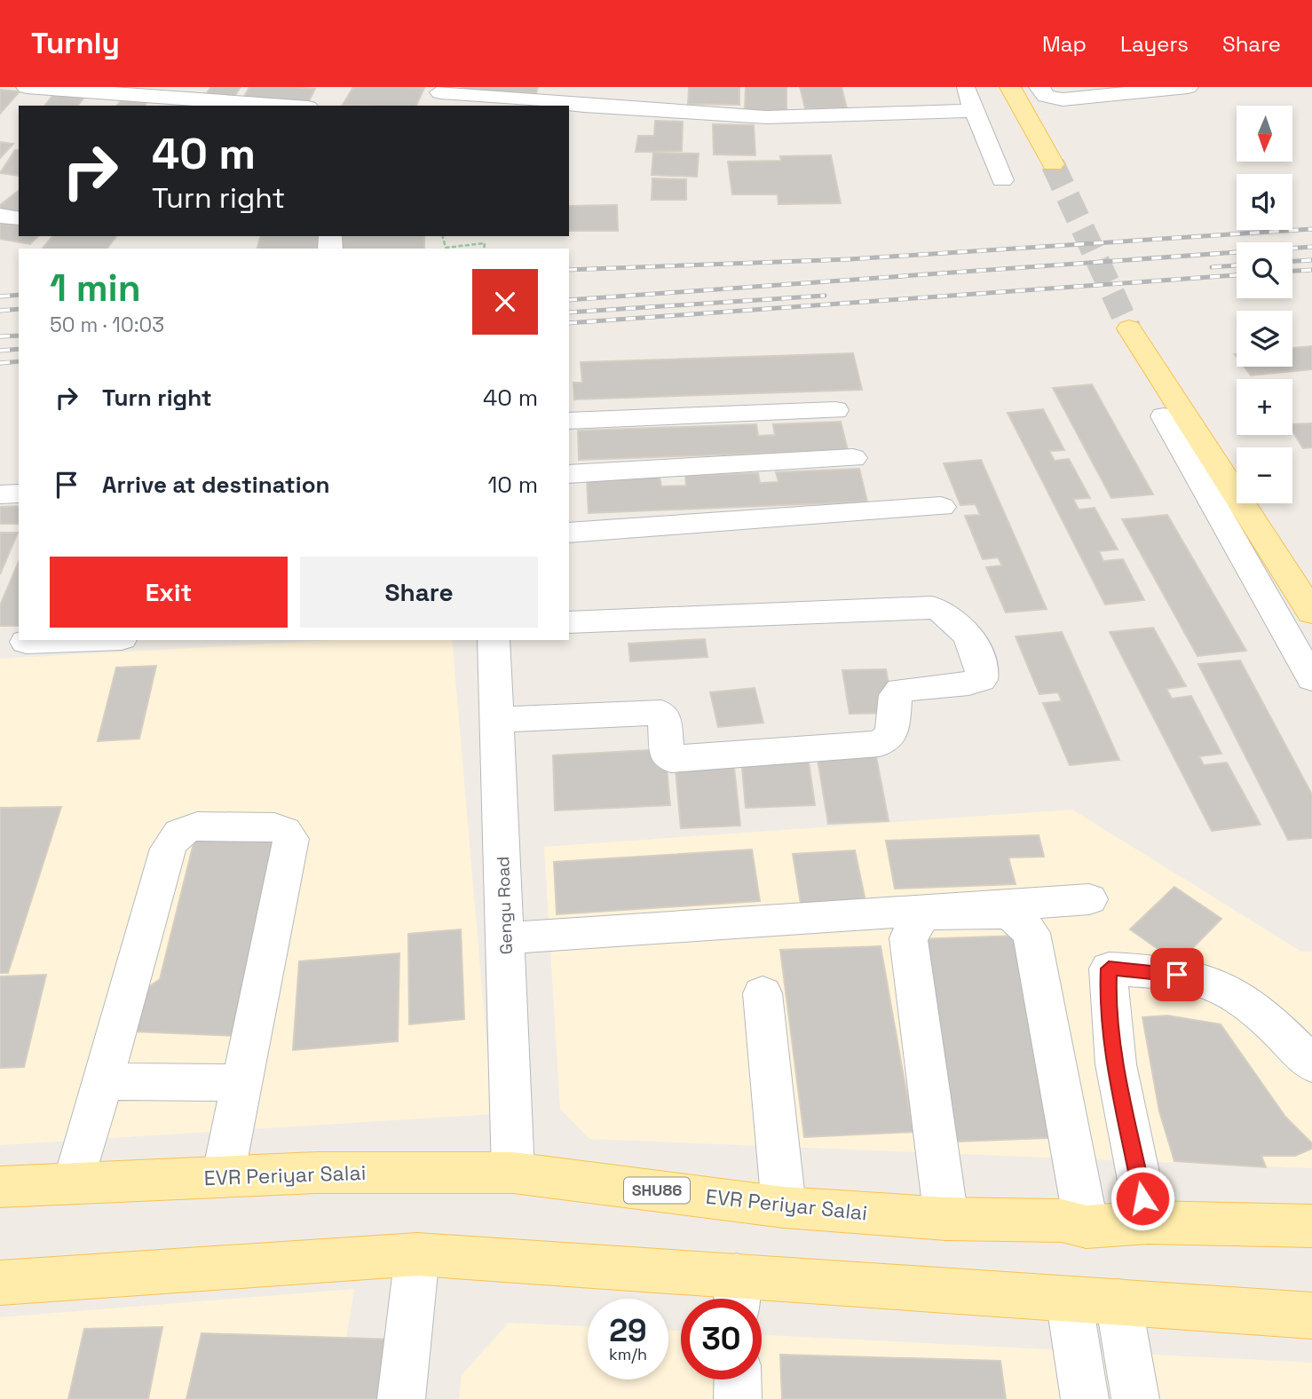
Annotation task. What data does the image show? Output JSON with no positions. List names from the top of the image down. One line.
{"streets":{"main road":["EVR Periyar Salai","SHU86"],"street":["Gengu Road"]},"crossings":[["Gengu Road","EVR Periyar Salai"]],"north":"bottom","page":{"header":"Turnly","nav":["Map","Layers","Share"],"map_buttons":["+","−"],"turn":["40 m","Turn right"],"heading":["1 min","50 m · 10:03"],"list":[{"name":"Turn right","value":"40 m"},{"name":"Arrive at destination","value":"10 m"}],"buttons":["Exit","Share"],"speed":"29 km/h","limit":"30"}}
